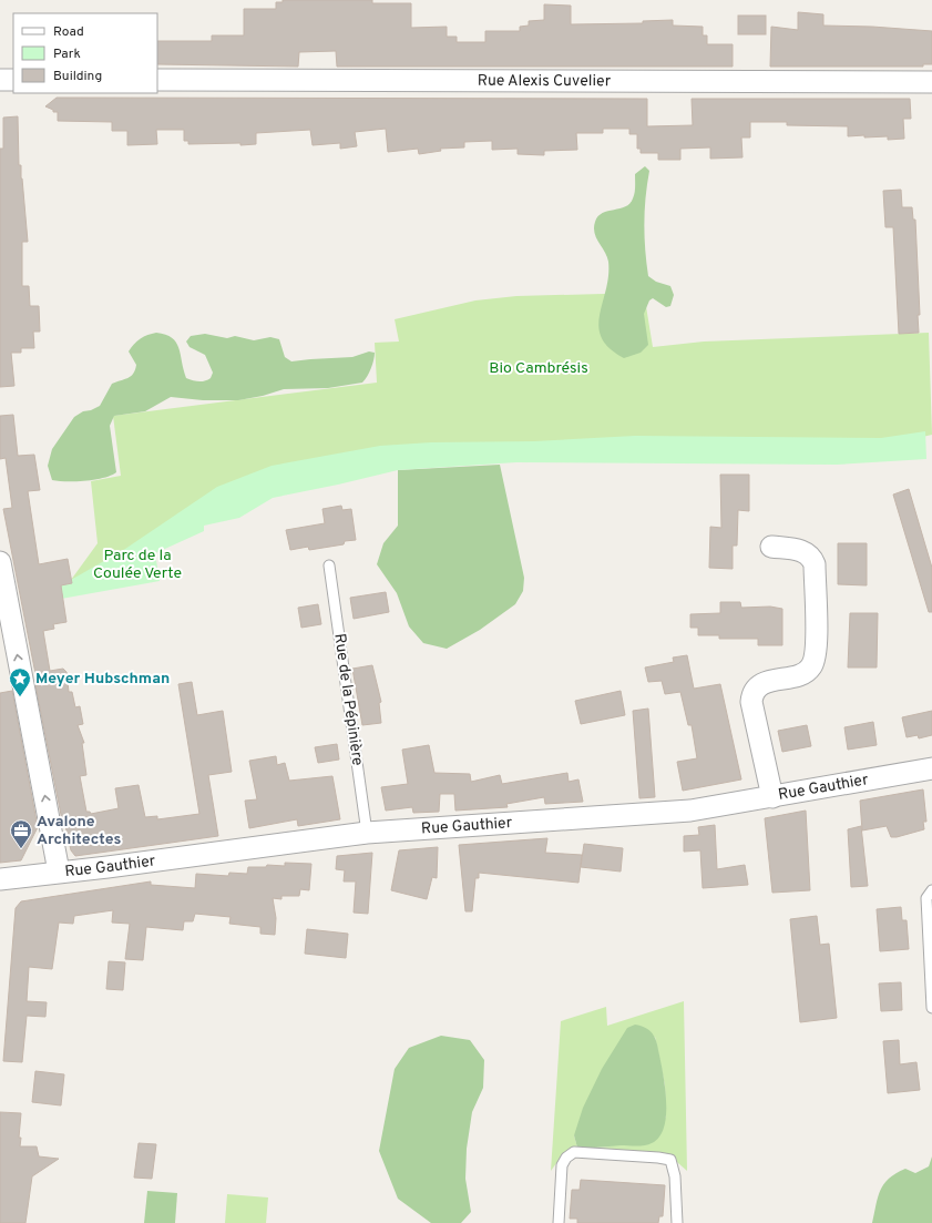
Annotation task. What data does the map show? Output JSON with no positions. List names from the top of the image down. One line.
{"streets":{"street":["Rue Alexis Cuvelier","Rue Gauthier"],"lane":["Rue de la Pépinière"]},"crossings":[["Rue de la Pépinière","Rue Gauthier"]],"parks":["Bio Cambrésis","Parc de la Coulée Verte"],"places":{"place":["Meyer Hubschman"],"office":["Avalone Architectes"]},"legend":["Road","Park","Building"]}
